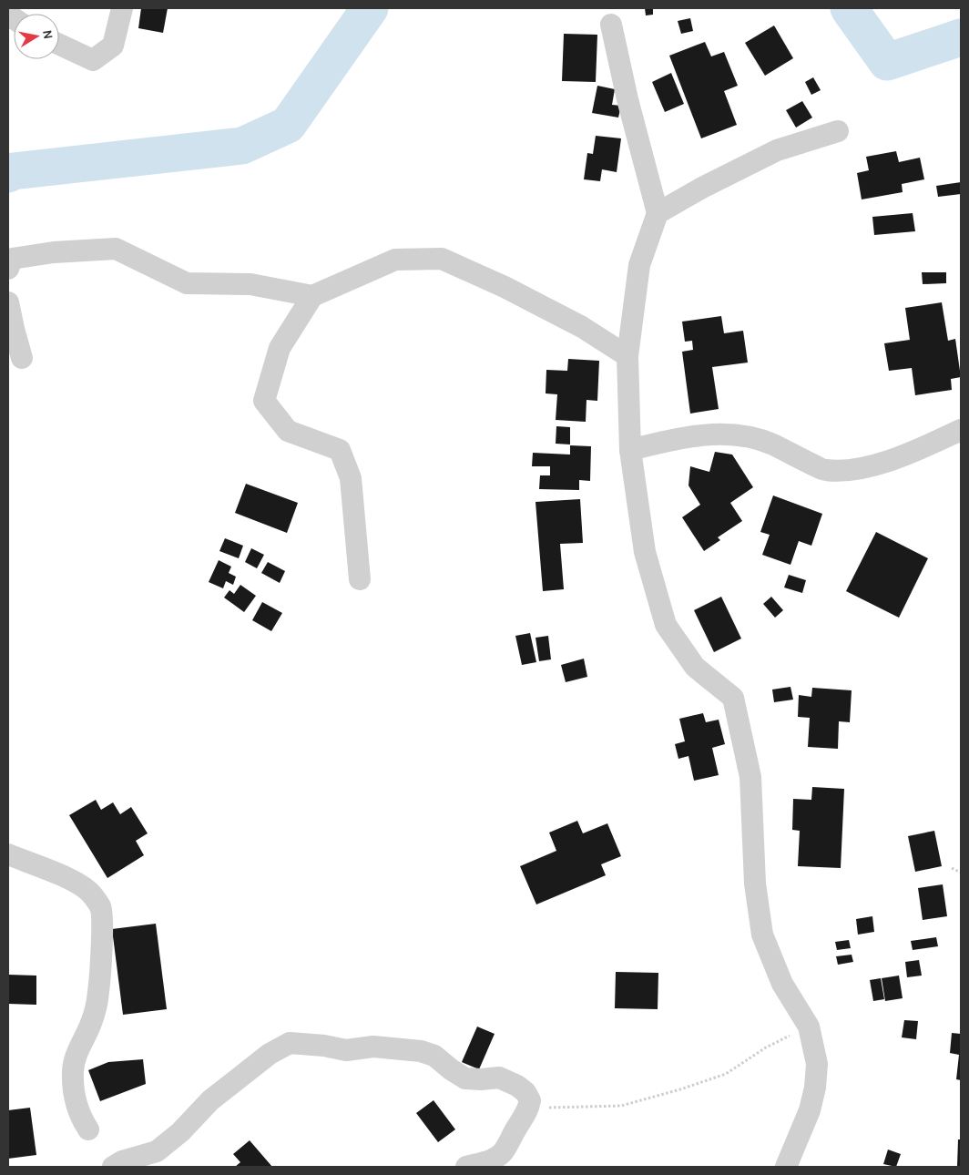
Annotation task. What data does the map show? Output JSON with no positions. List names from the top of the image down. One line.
{"north":"right"}
